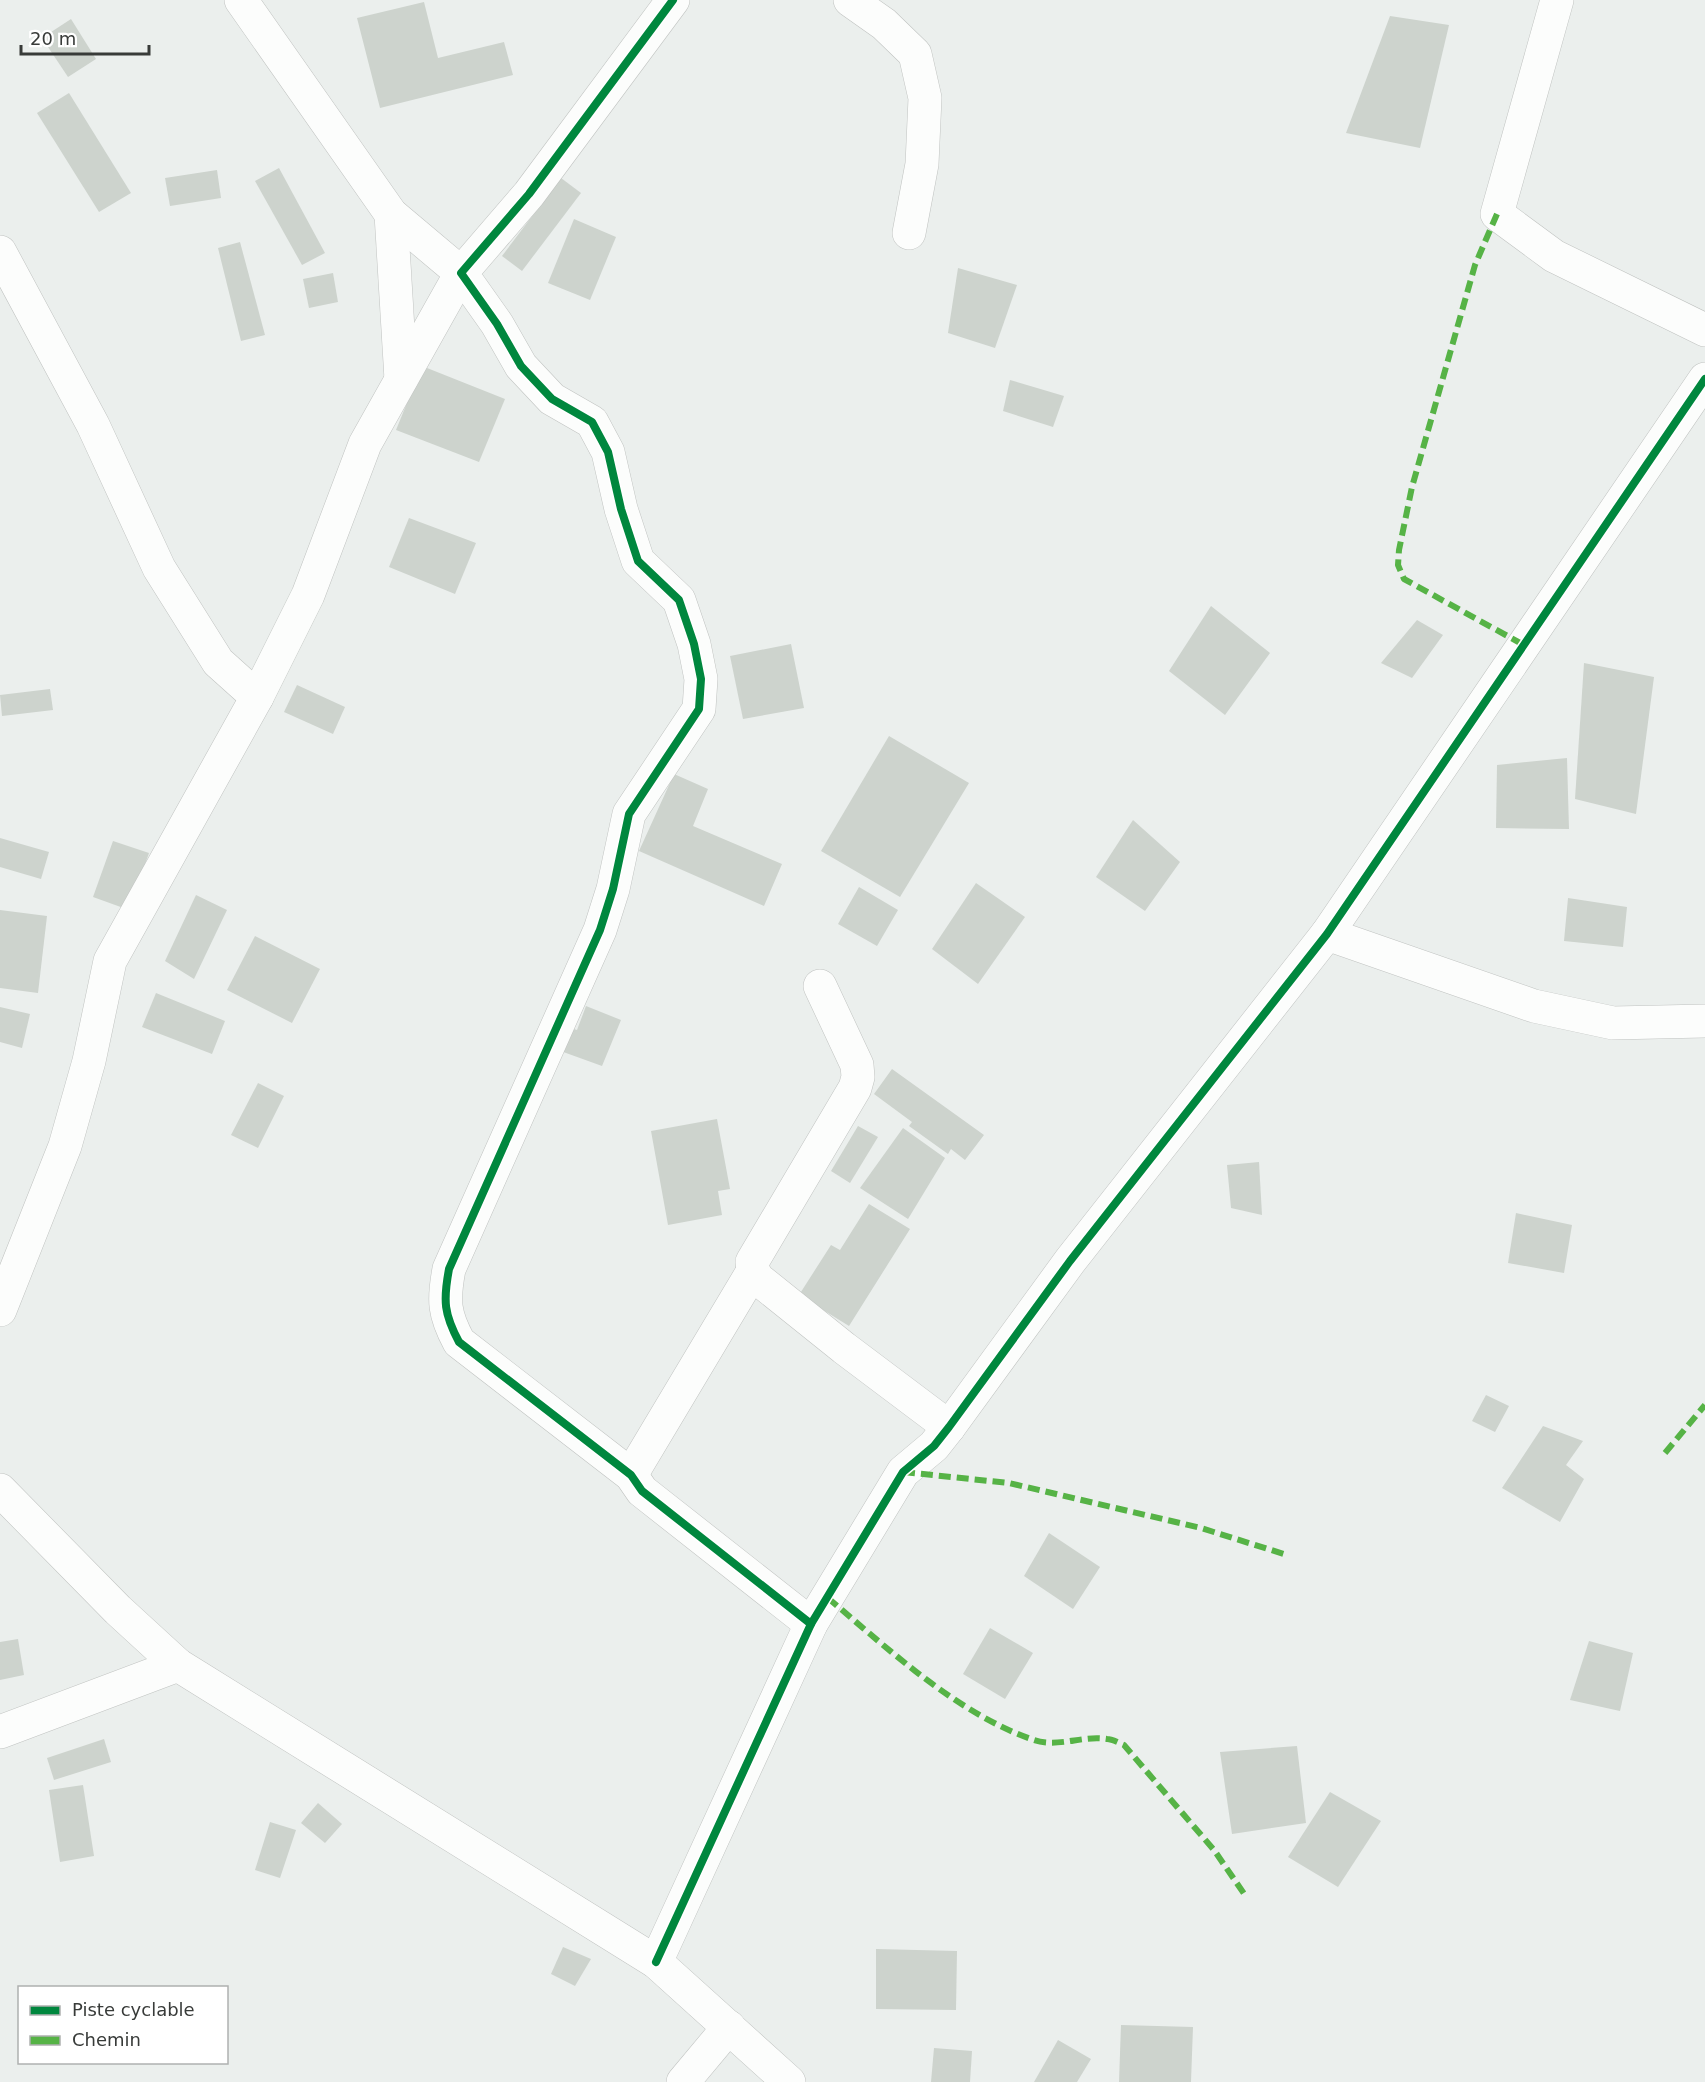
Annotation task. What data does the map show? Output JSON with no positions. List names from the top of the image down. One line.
{"legend":["Piste cyclable","Chemin"],"scale_bar":"20 m"}
